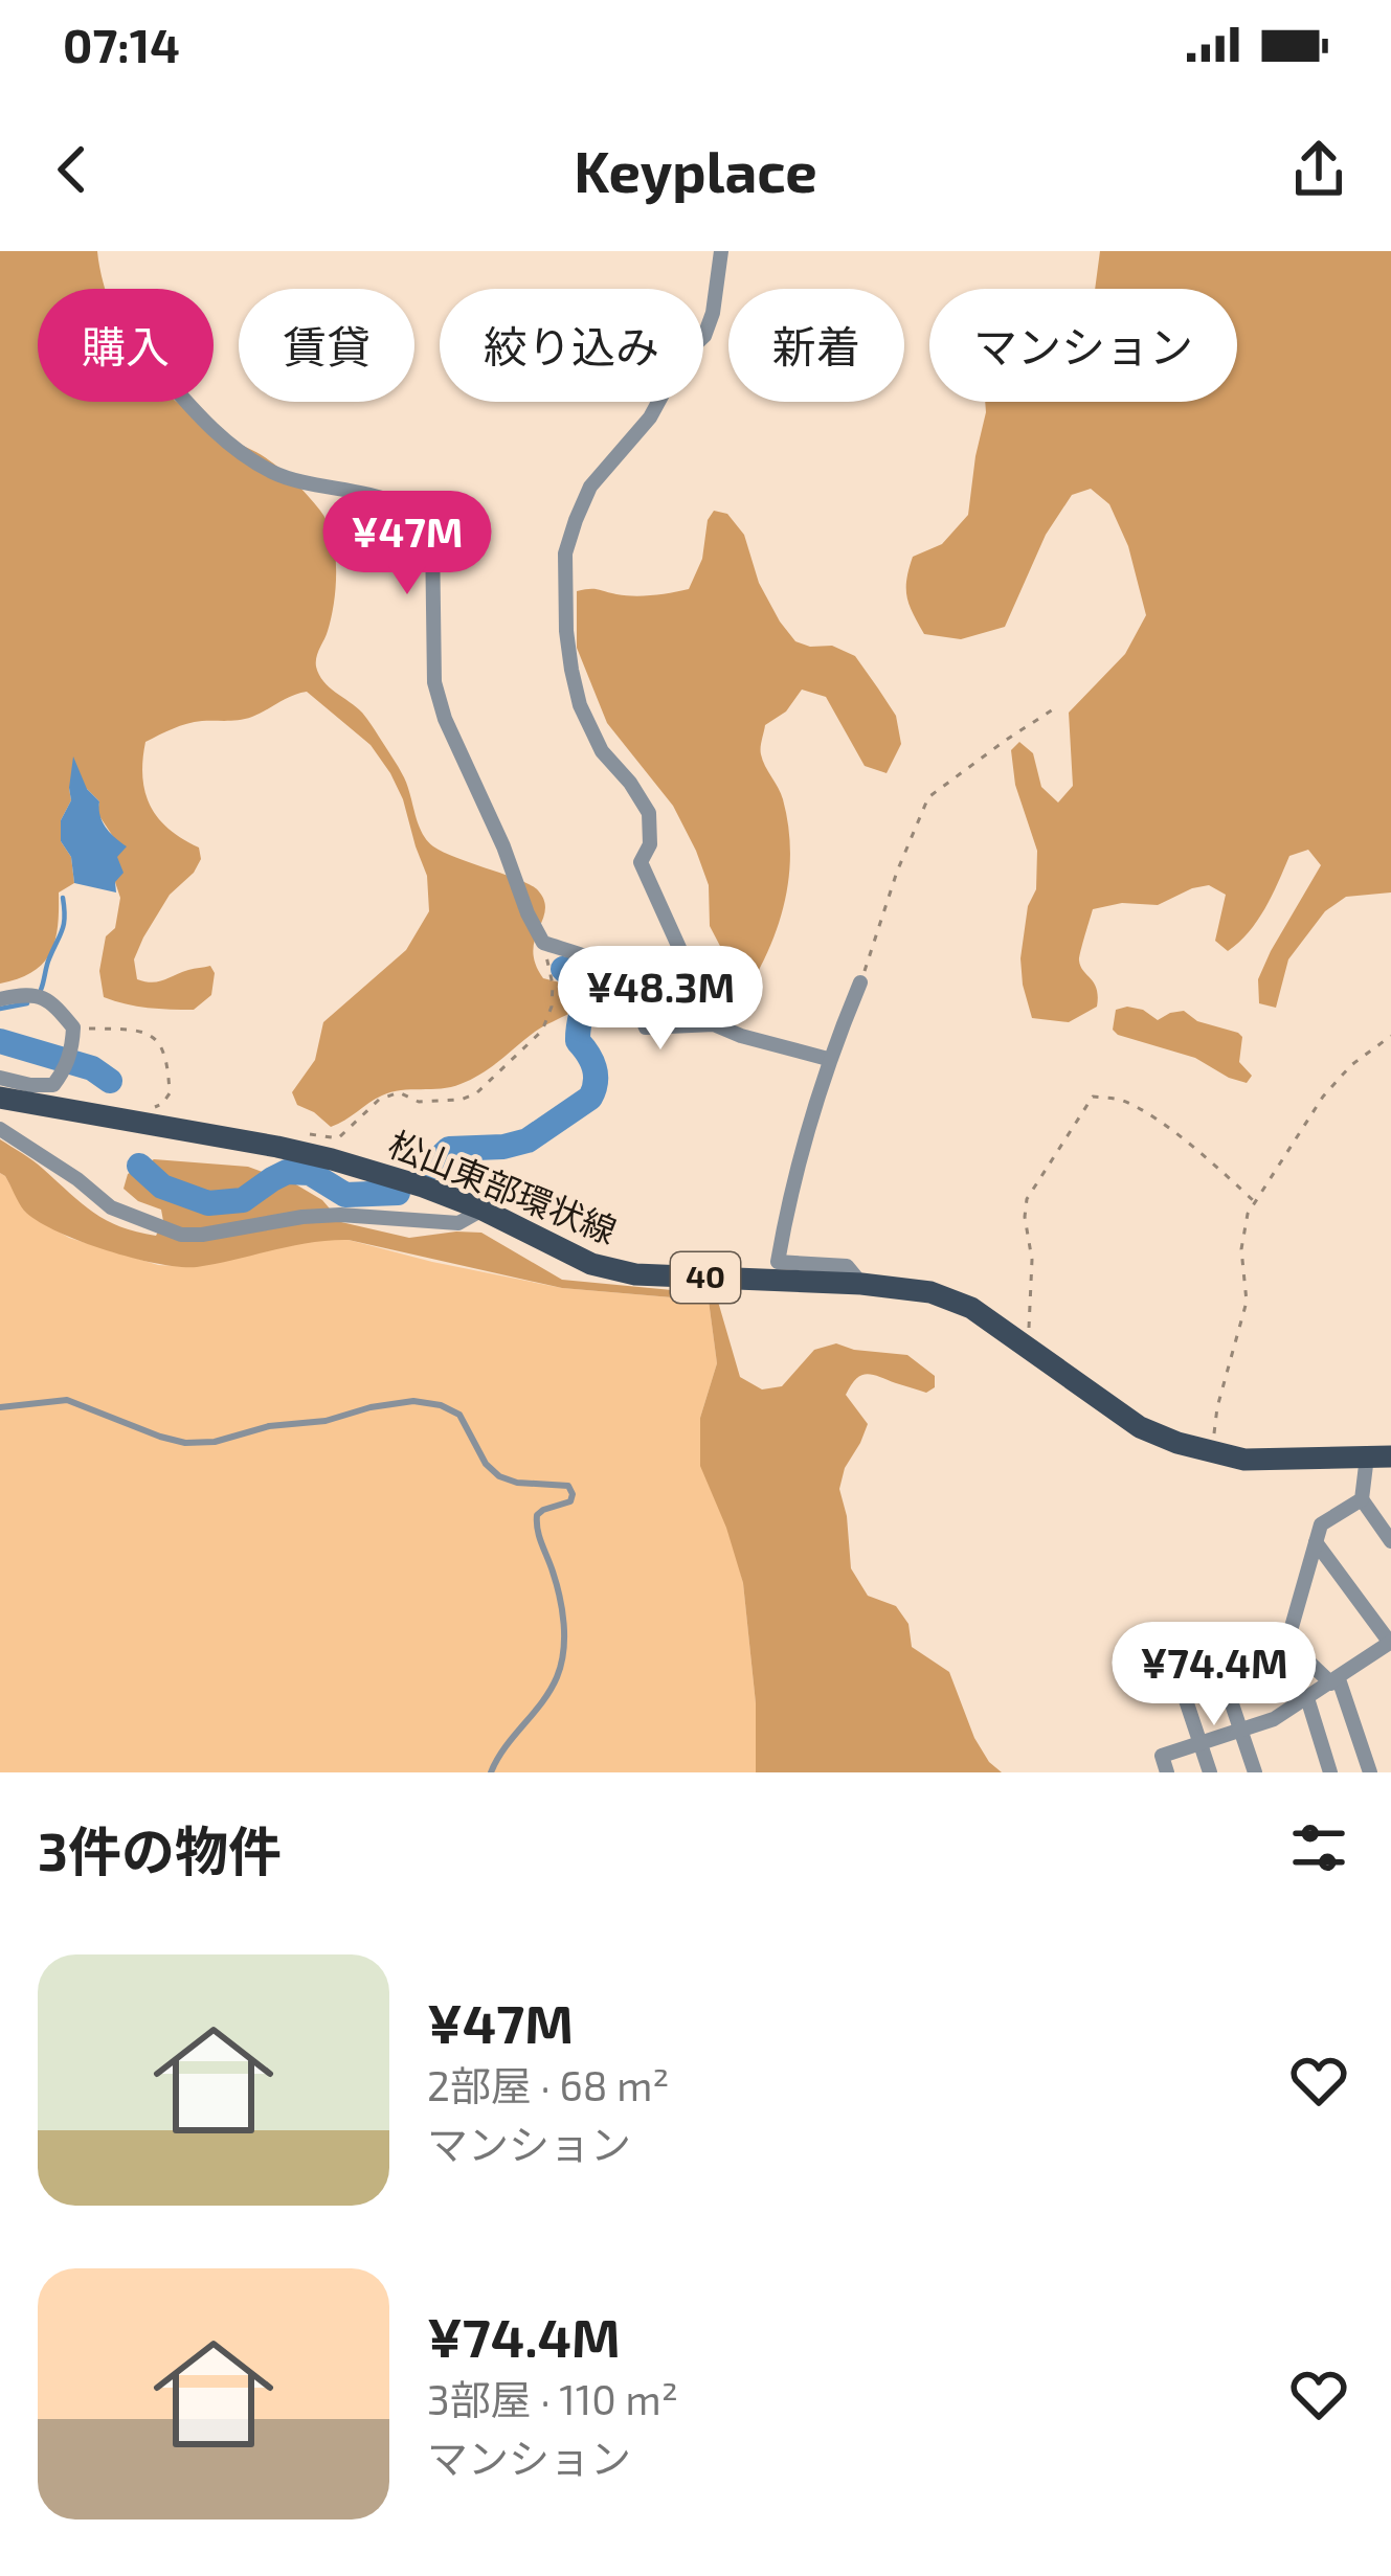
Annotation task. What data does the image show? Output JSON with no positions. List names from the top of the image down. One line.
{"streets":{"main road":["松山東部環状線","40"]},"page":{"status":"07:14","header":"Keyplace","chip":["購入","賃貸","絞り込み","新着","マンション"],"price":["¥47M","¥48.3M","¥74.4M"],"heading":"3件の物件","list":[{"name":"¥47M","note":"2部屋 · 68 m² · マンション"},{"name":"¥74.4M","note":"3部屋 · 110 m² · マンション"}]}}
